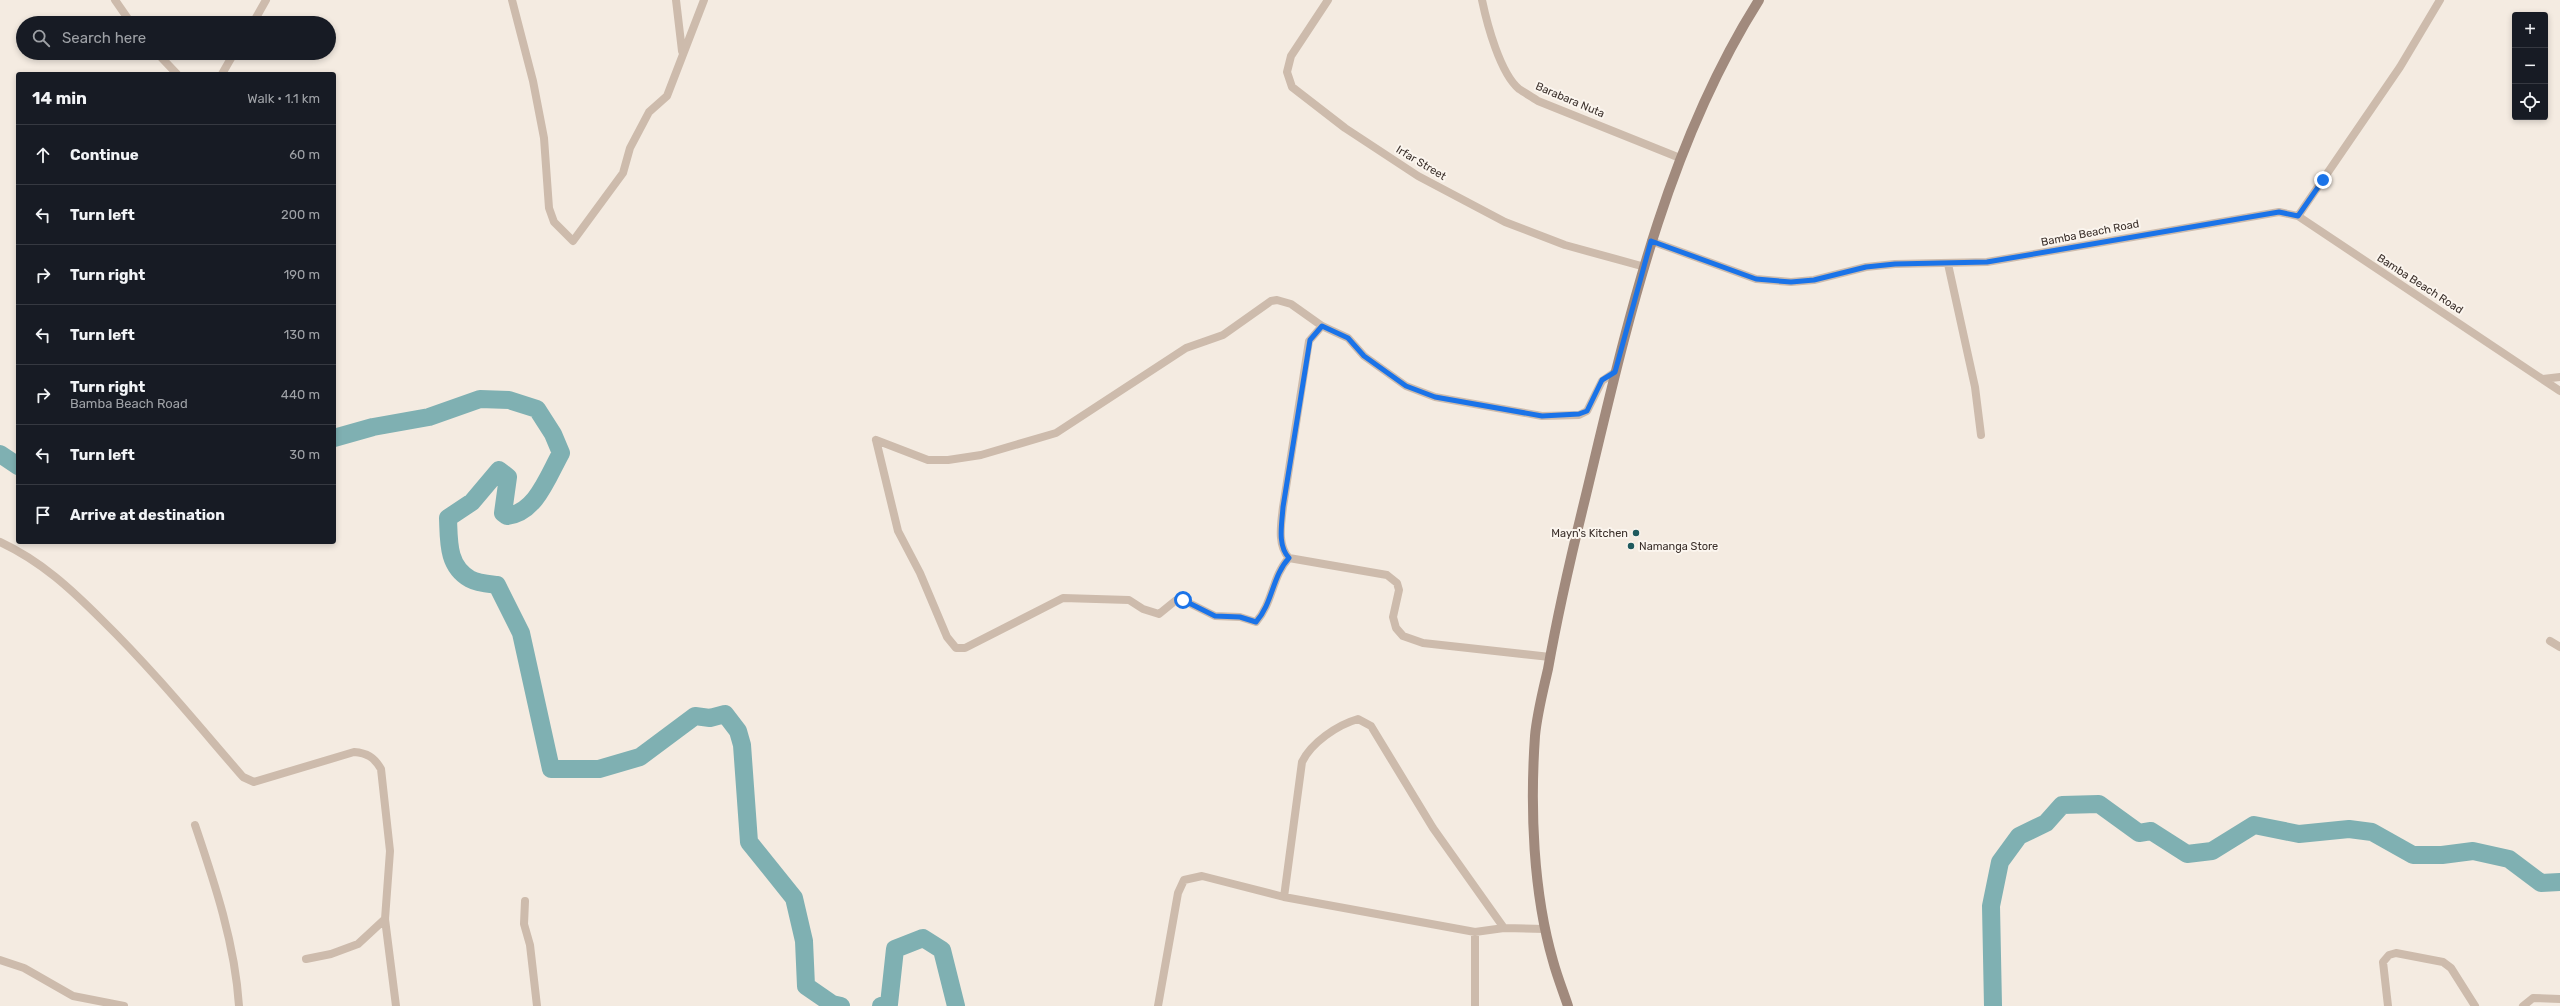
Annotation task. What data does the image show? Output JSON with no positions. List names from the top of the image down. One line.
{"streets":{"street":["Barabara Nuta","Irfar Street","Bamba Beach Road"]},"places":["Mayn's Kitchen","Namanga Store"],"page":{"map_buttons":["+","−"],"search":"Search here","heading":["14 min","Walk · 1.1 km"],"list":[["Continue","60 m"],["Turn left","200 m"],["Turn right","190 m"],["Turn left","130 m"],["Turn right","Bamba Beach Road","440 m"],["Turn left","30 m"],"Arrive at destination"]}}
